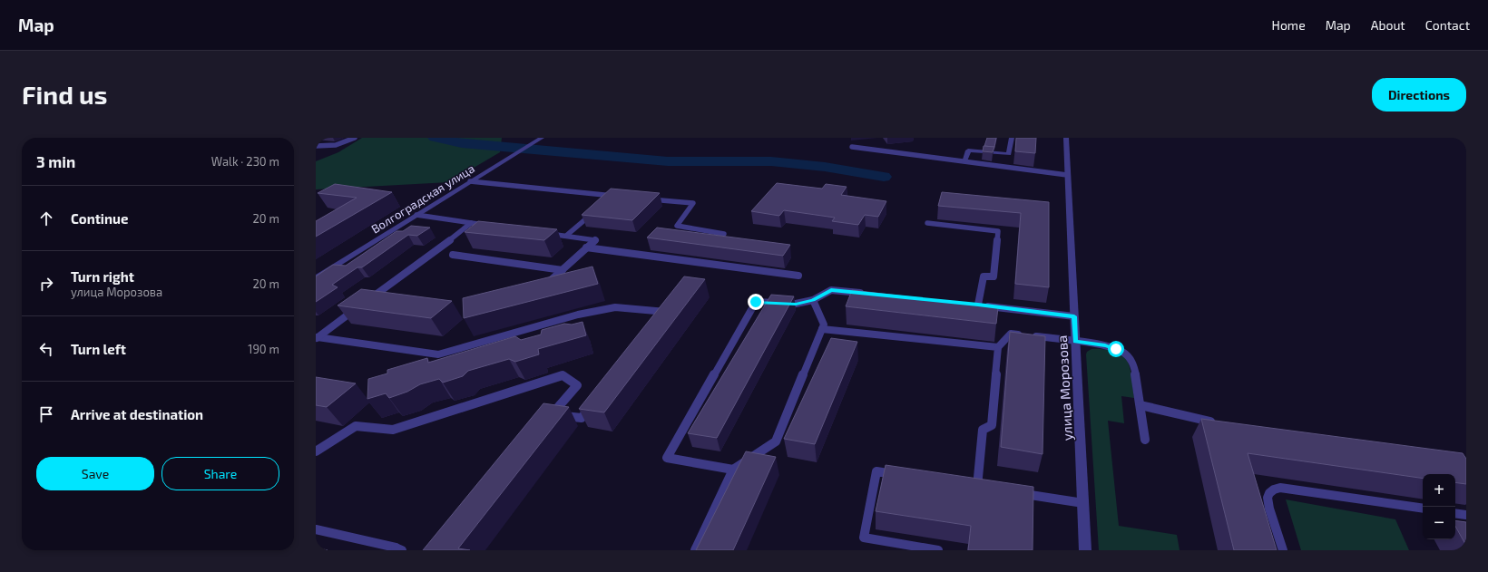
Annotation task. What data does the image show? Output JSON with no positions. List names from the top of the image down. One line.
{"streets":{"street":["Волгоградская улица","улица Морозова"]},"page":{"header":"Map","nav":["Home","Map","About","Contact"],"buttons":["Directions",["Save","Share"]],"title":"Find us","heading":["3 min","Walk · 230 m"],"list":[["Continue","20 m"],["Turn right","улица Морозова","20 m"],["Turn left","190 m"],"Arrive at destination"],"map_buttons":["+","−"]}}
